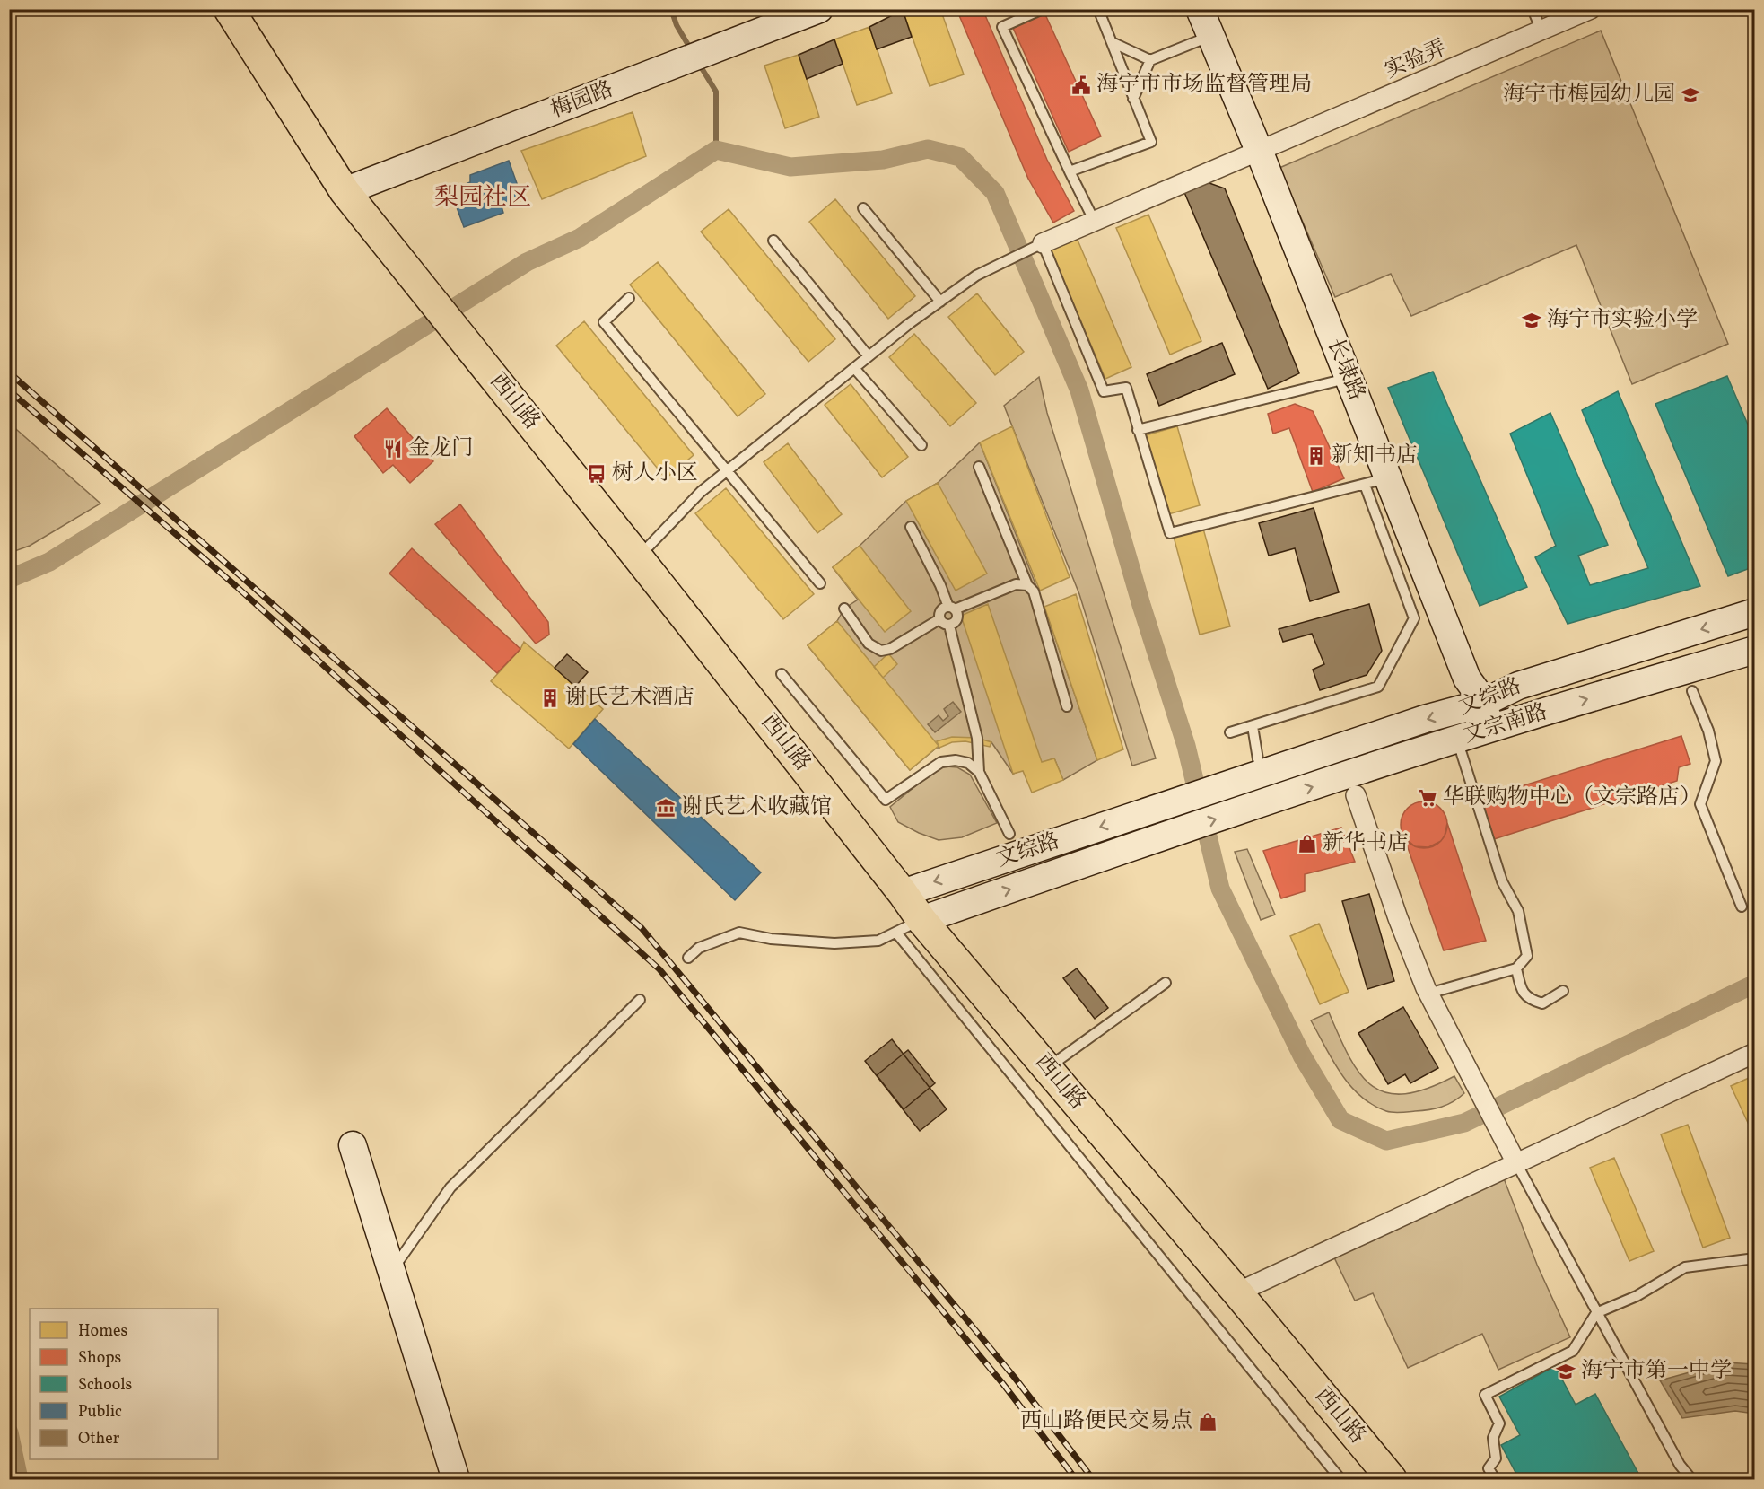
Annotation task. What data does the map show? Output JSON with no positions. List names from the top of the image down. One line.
{"streets":{"main road":["梅园路","长埭路","西山路","文综路","文宗南路"],"street":["实验弄"]},"crossings":[["实验弄","长埭路"],["梅园路","西山路"],["长埭路","文综路"],["长埭路","文宗南路"],["西山路","文综路"],["西山路","文宗南路"]],"one_way":["文综路","文宗南路"],"districts":["梨园社区"],"places":{"public building":["海宁市市场监督管理局"],"school or university":["海宁市梅园幼儿园","海宁市实验小学","海宁市第一中学"],"restaurant":["金龙门"],"building":["新知书店","谢氏艺术酒店"],"bus stop":["树人小区"],"supermarket":["华联购物中心（文宗路店）"],"museum":["谢氏艺术收藏馆"],"shop":["新华书店","西山路便民交易点"]},"legend":["Homes","Shops","Schools","Public","Other"]}
